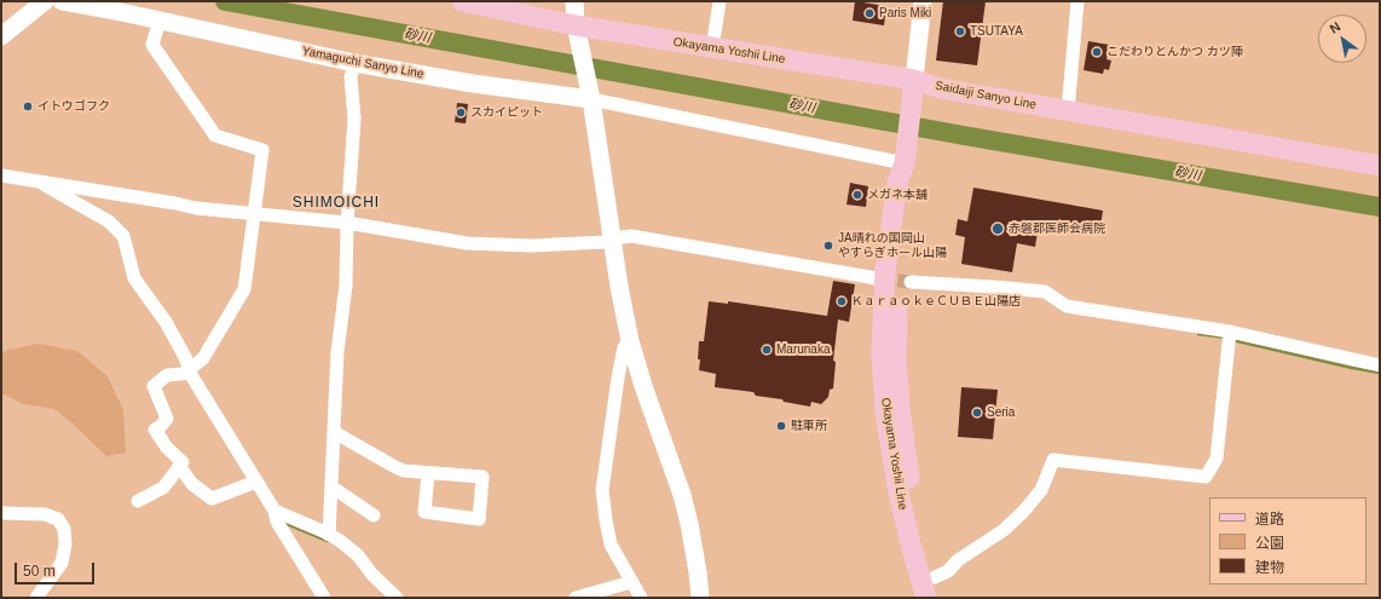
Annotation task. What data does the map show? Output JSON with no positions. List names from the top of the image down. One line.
{"streets":{"main road":["Okayama Yoshii Line","Yamaguchi Sanyo Line","Saidaiji Sanyo Line"]},"crossings":[["Okayama Yoshii Line","Saidaiji Sanyo Line"]],"districts":["SHIMOICHI"],"water":["砂川"],"places":["Paris Miki","TSUTAYA","こだわりとんかつ カツ陣","イトウゴフク","スカイピット","メガネ本舗","赤磐郡医師会病院","JA晴れの国岡山 やすらぎホール山陽","ＫａｒａｏｋｅＣＵＢＥ山陽店","Marunaka","Seria","駐車所"],"legend":["道路","公園","建物"],"scale_bar":"50 m","north":"top left"}
